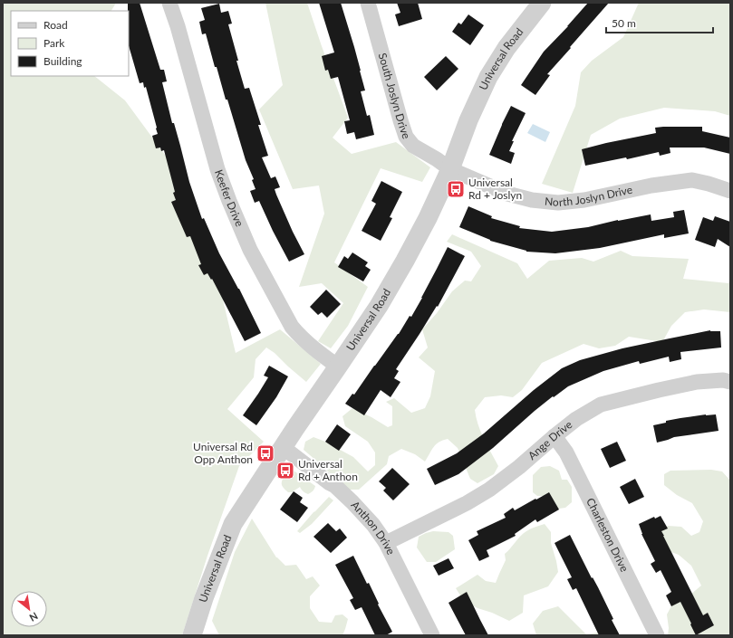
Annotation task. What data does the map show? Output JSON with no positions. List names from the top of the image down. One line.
{"streets":{"street":["Universal Road","South Joslyn Drive","North Joslyn Drive","Keefer Drive","Ange Drive","Anthon Drive","Charleston Drive"]},"crossings":[["Universal Road","South Joslyn Drive"],["Universal Road","North Joslyn Drive"],["Universal Road","Keefer Drive"],["Universal Road","Anthon Drive"],["South Joslyn Drive","North Joslyn Drive"],["Ange Drive","Anthon Drive"],["Ange Drive","Charleston Drive"]],"places":{"bus stop":["Universal Rd + Joslyn","Universal Rd Opp Anthon","Universal Rd + Anthon"]},"legend":["Road","Park","Building"],"scale_bar":"50 m","north":"bottom right"}
